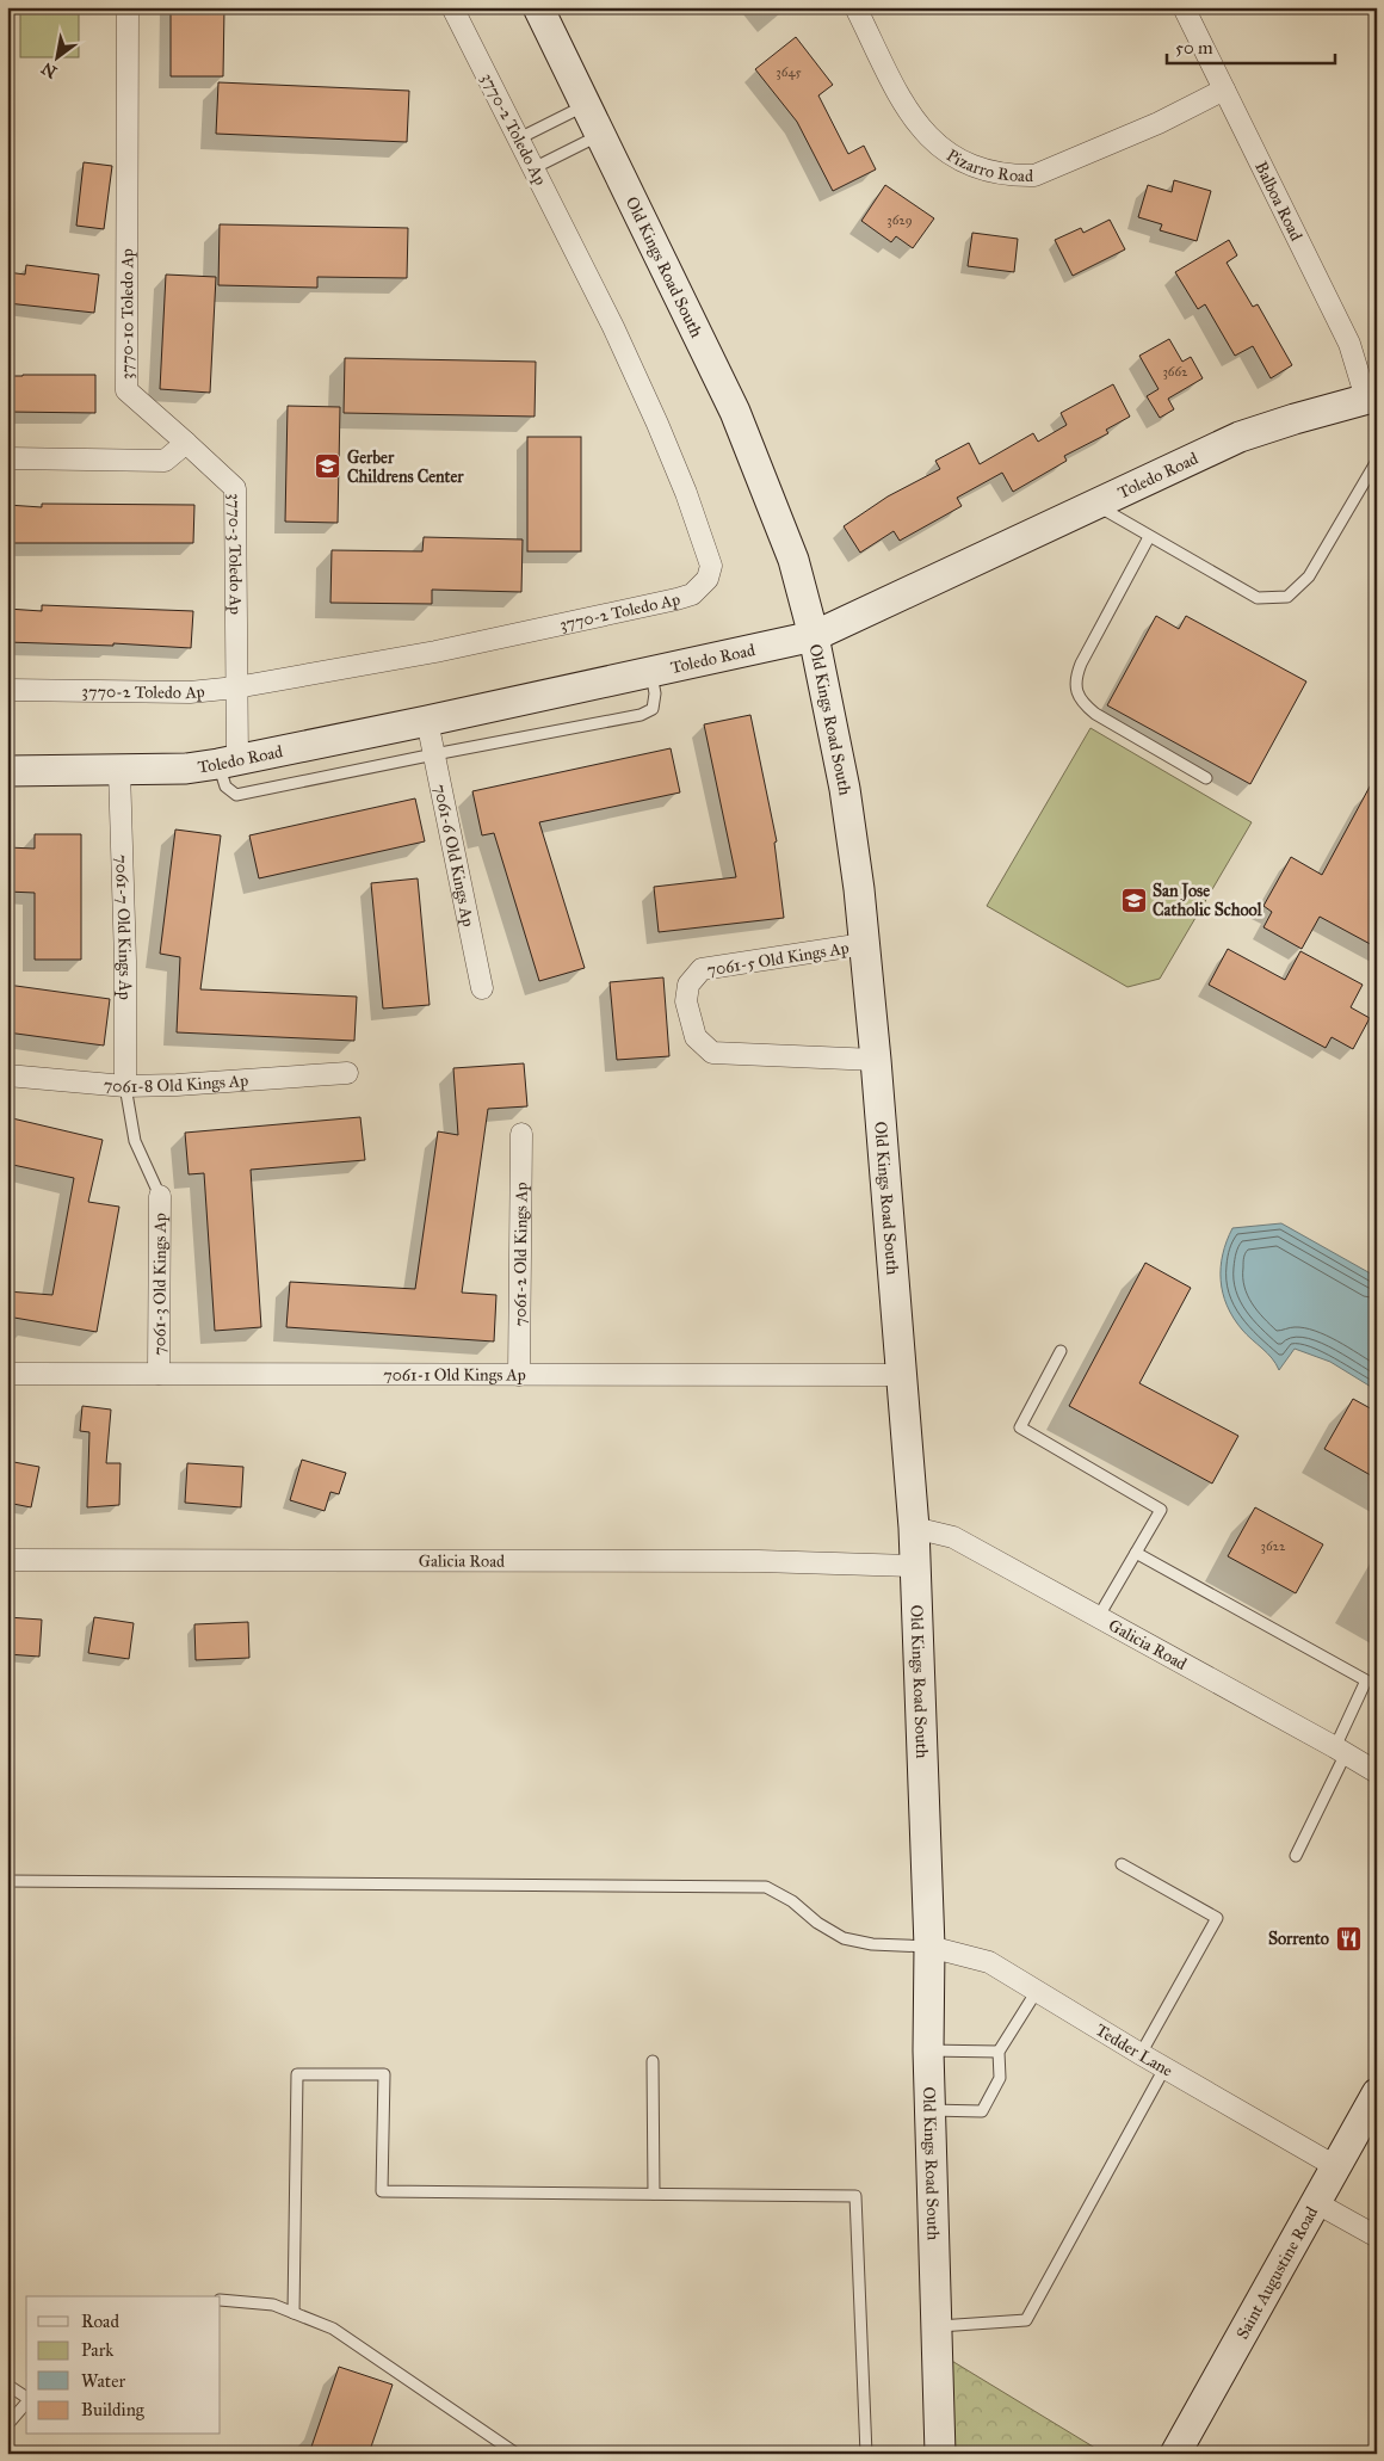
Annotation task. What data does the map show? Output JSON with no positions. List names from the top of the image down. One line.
{"streets":{"street":["3770-2 Toledo Ap","Pizarro Road","Balboa Road","Old Kings Road South","3770-10 Toledo Ap","Toledo Road","3770-3 Toledo Ap","7061-6 Old Kings Ap","7061-7 Old Kings Ap","7061-5 Old Kings Ap","7061-8 Old Kings Ap","7061-2 Old Kings Ap","7061-3 Old Kings Ap","7061-1 Old Kings Ap","Galicia Road","Tedder Lane","Saint Augustine Road"]},"crossings":[["3770-2 Toledo Ap","3770-3 Toledo Ap"],["Pizarro Road","Balboa Road"],["Balboa Road","Toledo Road"],["Old Kings Road South","Toledo Road"],["Old Kings Road South","7061-5 Old Kings Ap"],["Old Kings Road South","7061-1 Old Kings Ap"],["Old Kings Road South","Galicia Road"],["Old Kings Road South","Tedder Lane"],["3770-10 Toledo Ap","3770-3 Toledo Ap"],["Toledo Road","3770-3 Toledo Ap"],["Toledo Road","7061-6 Old Kings Ap"],["Toledo Road","7061-7 Old Kings Ap"],["7061-7 Old Kings Ap","7061-8 Old Kings Ap"],["7061-2 Old Kings Ap","7061-1 Old Kings Ap"],["7061-3 Old Kings Ap","7061-1 Old Kings Ap"],["Tedder Lane","Saint Augustine Road"]],"places":{"school or university":["Gerber Childrens Center","San Jose Catholic School"],"restaurant":["Sorrento"]},"house_numbers":["3645","3629","3662","3622"],"legend":["Road","Park","Water","Building"],"scale_bar":"50 m","north":"bottom left"}
